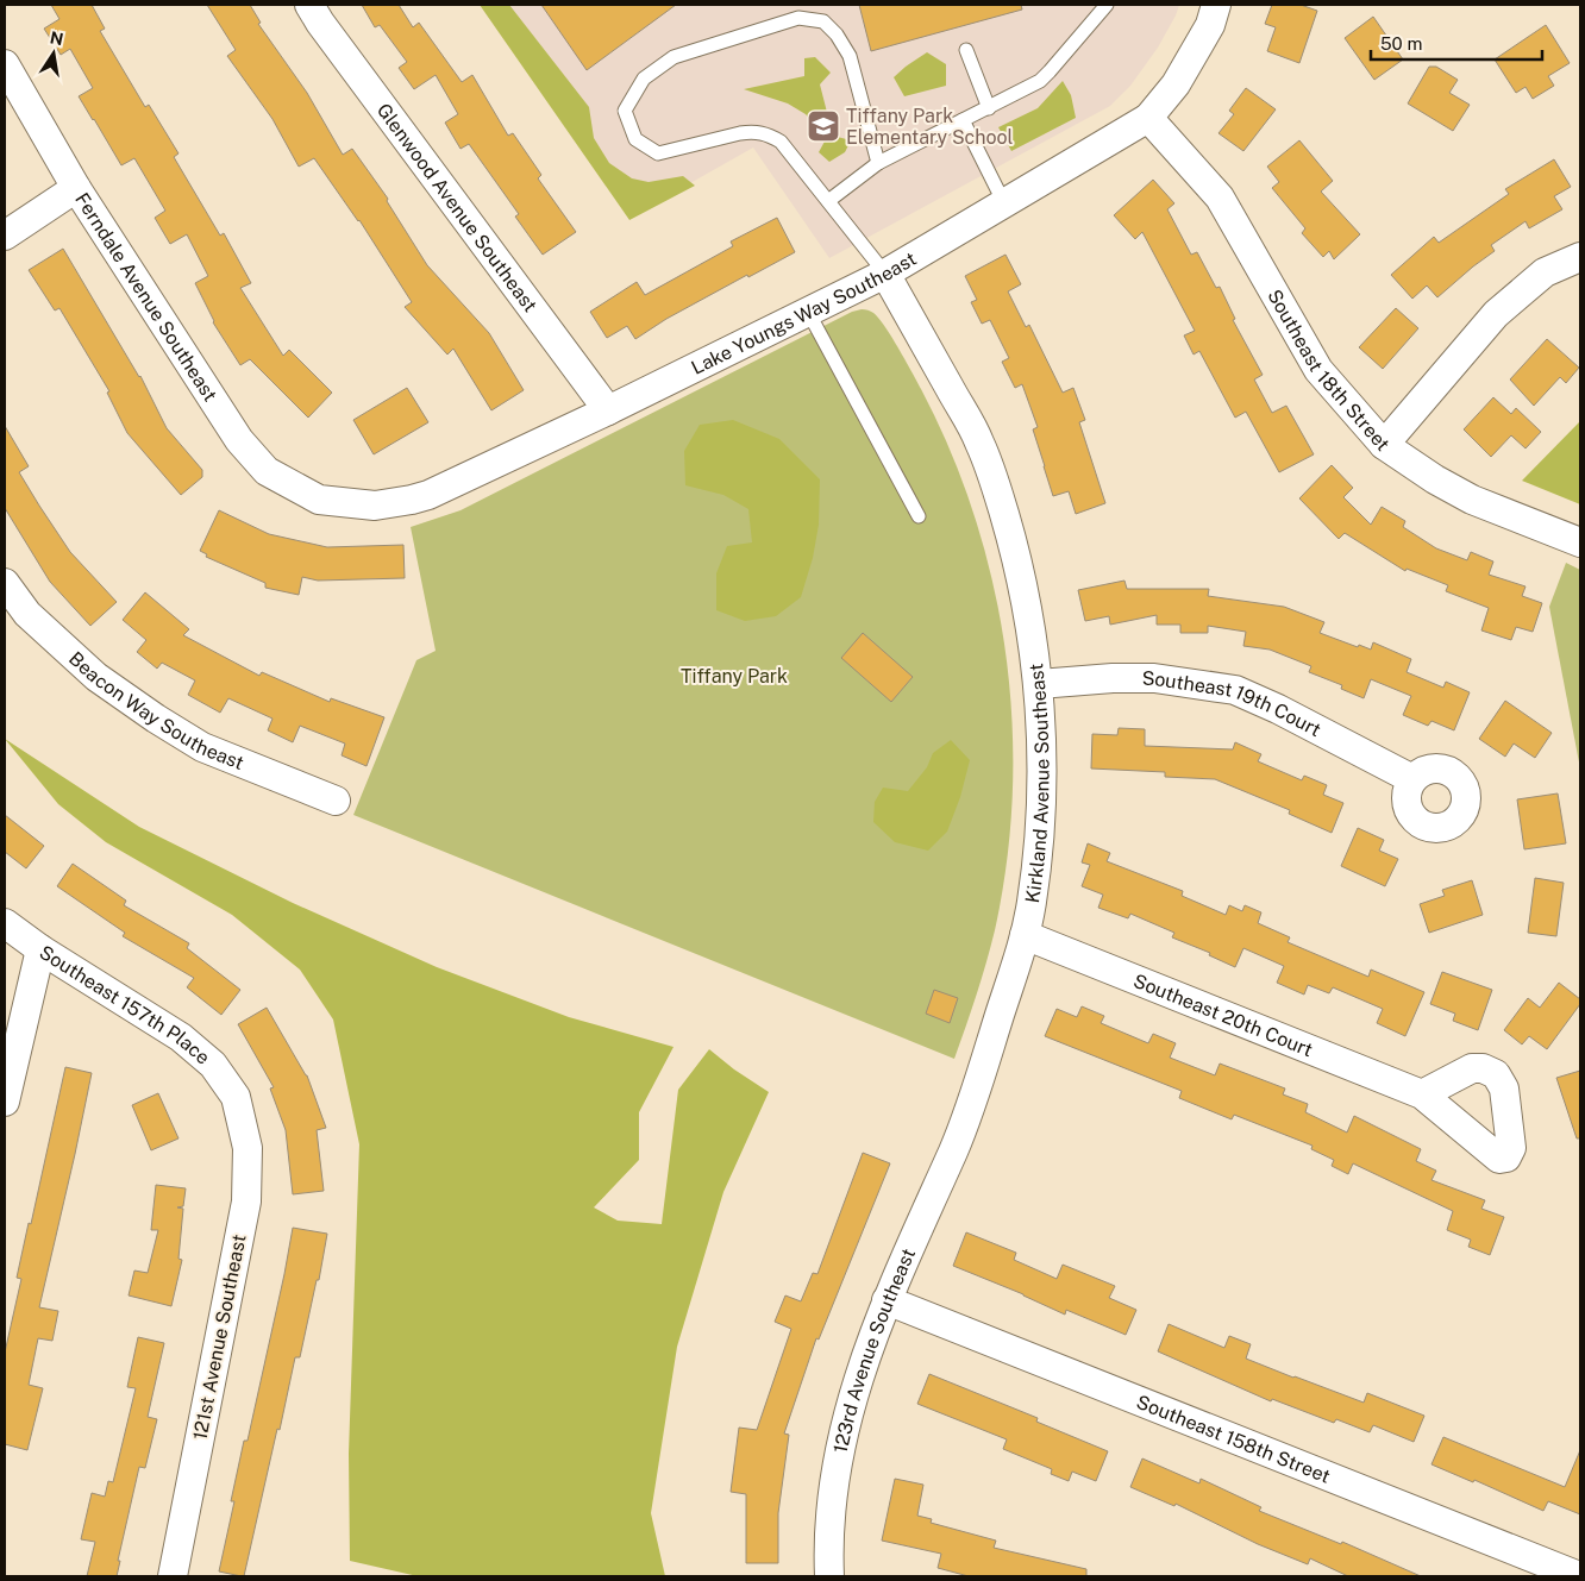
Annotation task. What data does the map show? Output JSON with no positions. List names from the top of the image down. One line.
{"streets":{"street":["Glenwood Avenue Southeast","Ferndale Avenue Southeast","Lake Youngs Way Southeast","Southeast 18th Street","Southeast 19th Court","Beacon Way Southeast","Kirkland Avenue Southeast","Southeast 157th Place","Southeast 20th Court","121st Avenue Southeast","123rd Avenue Southeast","Southeast 158th Street"]},"crossings":[["Glenwood Avenue Southeast","Lake Youngs Way Southeast"],["Ferndale Avenue Southeast","Lake Youngs Way Southeast"],["Lake Youngs Way Southeast","Southeast 18th Street"],["Lake Youngs Way Southeast","Kirkland Avenue Southeast"],["Southeast 19th Court","Kirkland Avenue Southeast"],["Kirkland Avenue Southeast","Southeast 20th Court"],["Kirkland Avenue Southeast","123rd Avenue Southeast"],["Southeast 157th Place","121st Avenue Southeast"],["123rd Avenue Southeast","Southeast 158th Street"]],"parks":["Tiffany Park"],"places":{"school or university":["Tiffany Park Elementary School"]},"scale_bar":"50 m","north":"top"}
